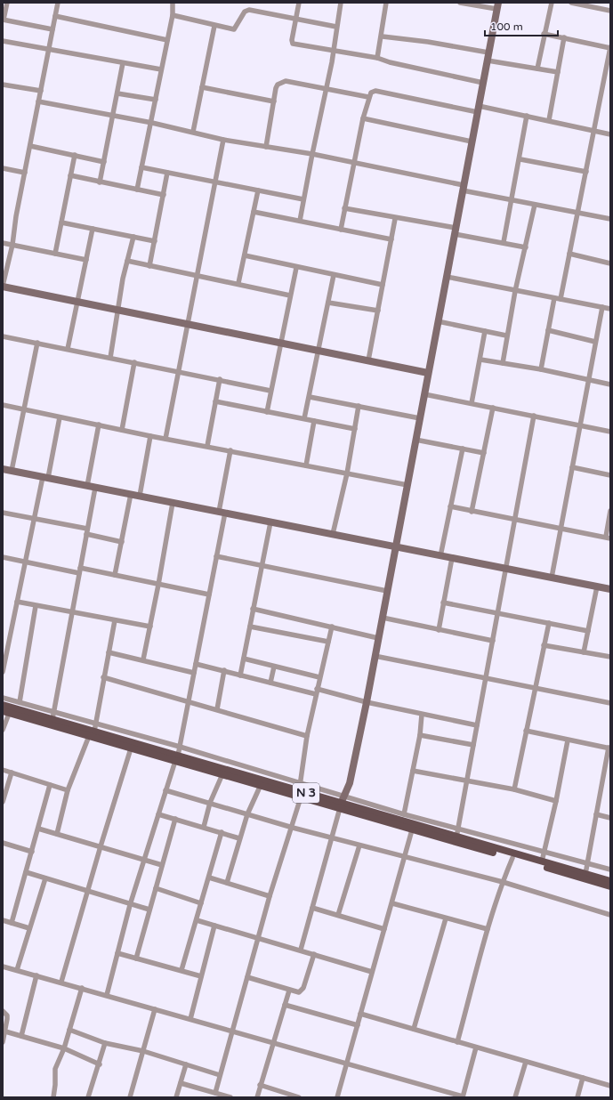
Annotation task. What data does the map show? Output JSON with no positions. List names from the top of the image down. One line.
{"streets":{"main road":["N 3"]},"scale_bar":"100 m"}
